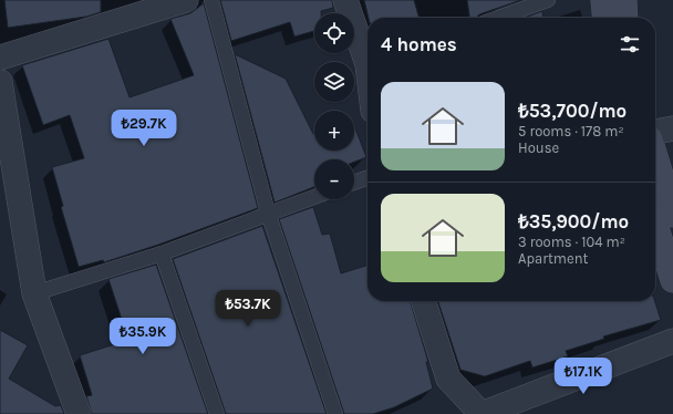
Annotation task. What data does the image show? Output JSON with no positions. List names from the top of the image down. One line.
{"page":{"map_buttons":["+","−"],"heading":"4 homes","list":[{"name":"₺53,700/mo","note":"5 rooms · 178 m² · House"},{"name":"₺35,900/mo","note":"3 rooms · 104 m² · Apartment"}],"price":["₺29.7K","₺53.7K","₺35.9K","₺17.1K"]}}
